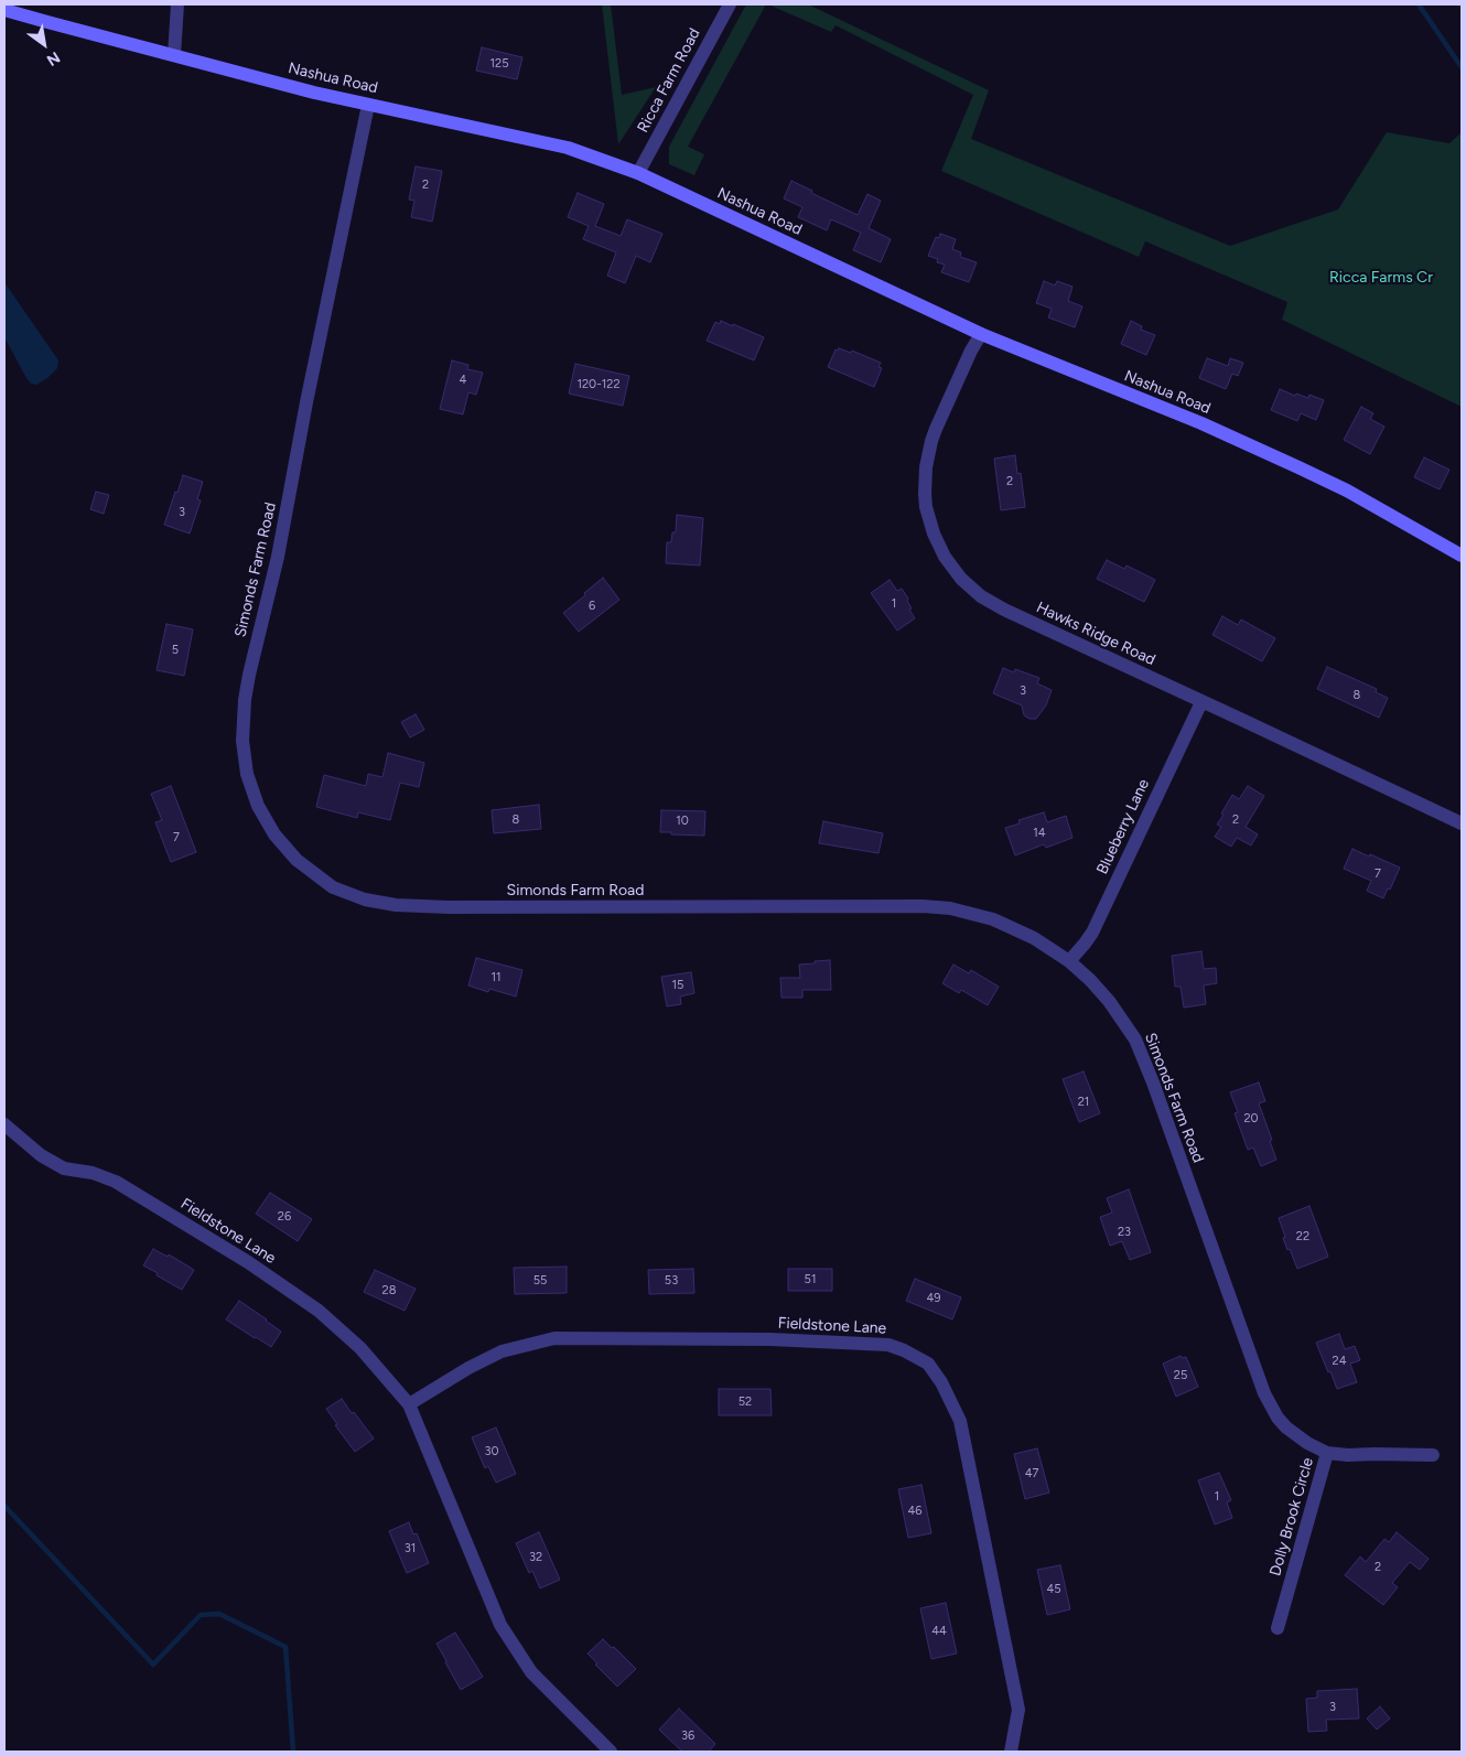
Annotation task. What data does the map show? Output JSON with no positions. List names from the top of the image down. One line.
{"streets":{"main road":["Nashua Road"],"street":["Ricca Farm Road","Simonds Farm Road","Hawks Ridge Road","Blueberry Lane","Fieldstone Lane","Dolly Brook Circle"]},"crossings":[["Nashua Road","Ricca Farm Road"],["Nashua Road","Simonds Farm Road"],["Nashua Road","Hawks Ridge Road"],["Simonds Farm Road","Blueberry Lane"],["Simonds Farm Road","Dolly Brook Circle"],["Hawks Ridge Road","Blueberry Lane"]],"parks":["Ricca Farms Cr"],"house_numbers":["125","2","4","120-122","2","3","1","6","5","3","8","8","2","10","14","7","7","11","15","21","20","26","23","22","51","55","53","28","49","24","25","52","30","47","1","46","31","32","2","45","44","3","36"],"north":"bottom right"}
